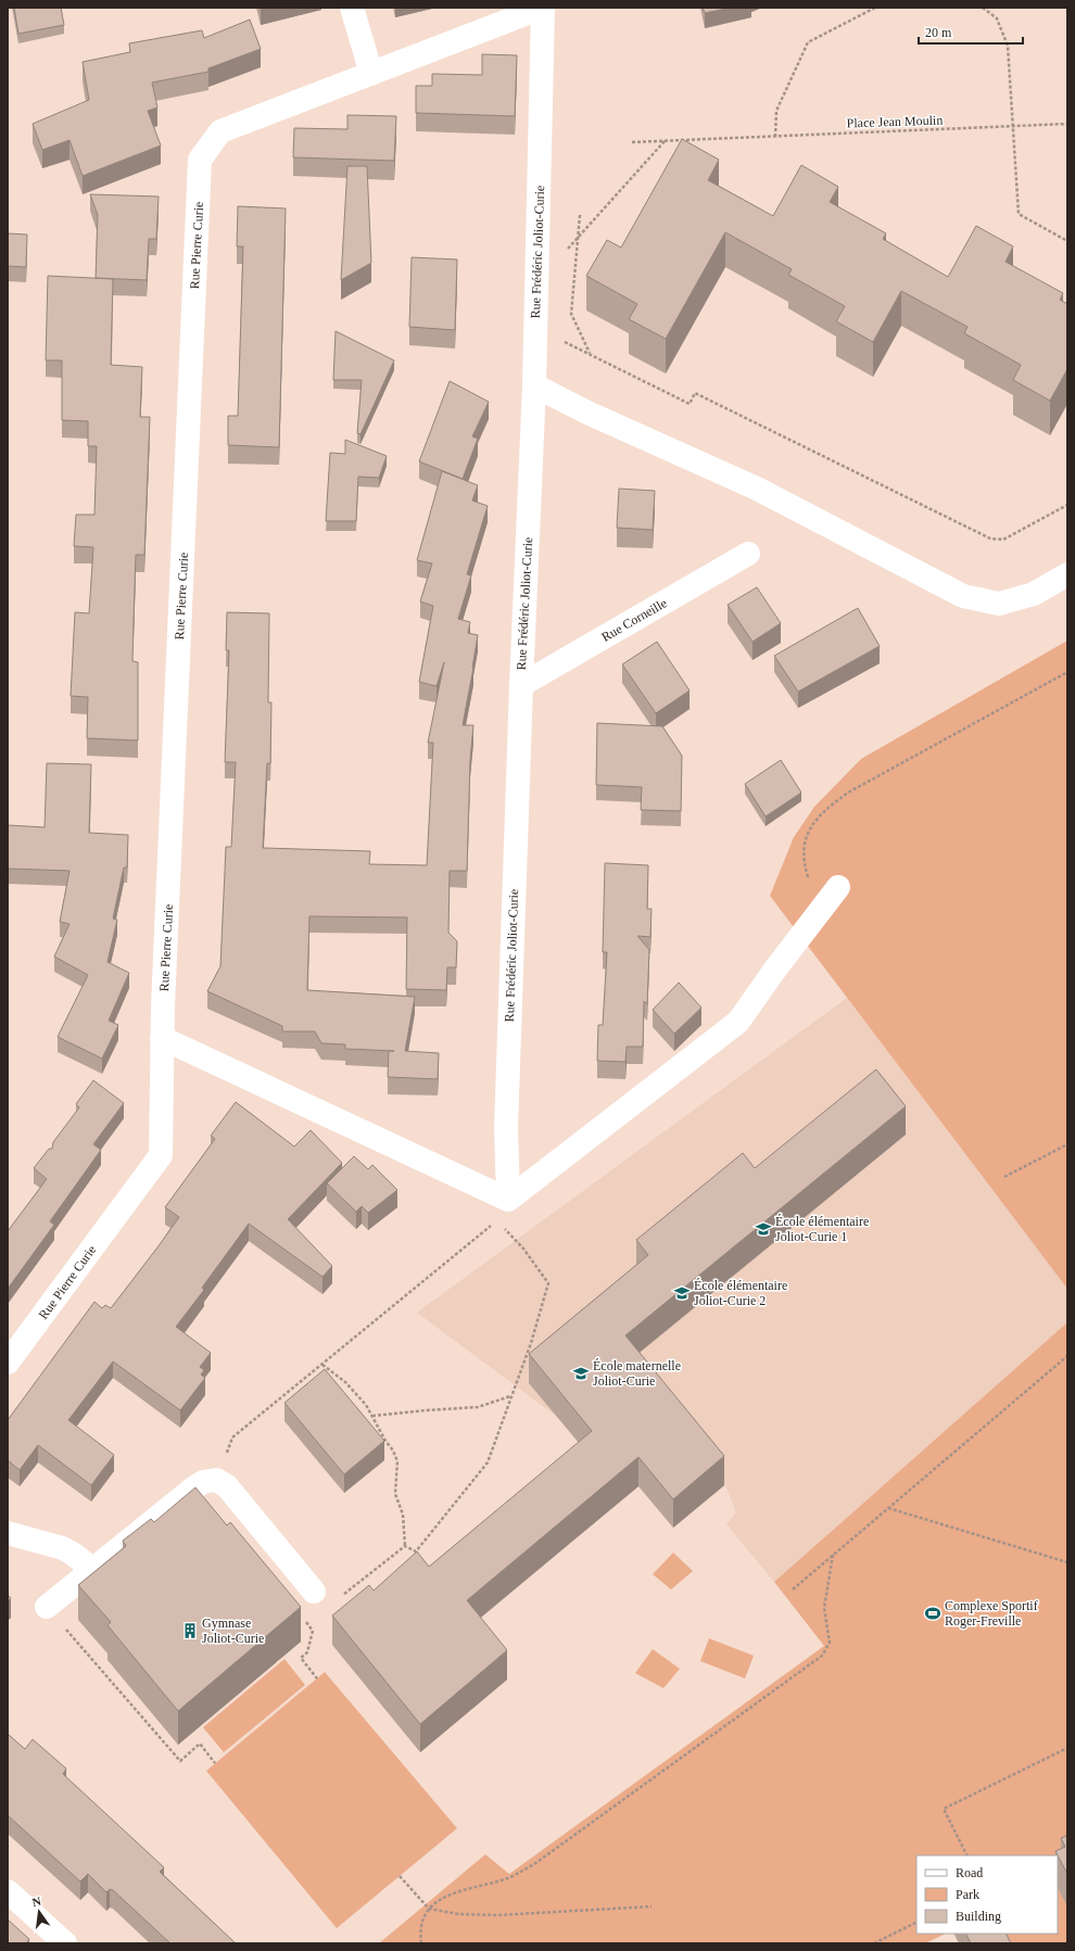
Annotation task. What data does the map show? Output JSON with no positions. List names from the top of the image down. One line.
{"streets":{"street":["Rue Pierre Curie","Rue Frédéric Joliot-Curie","Rue Corneille"],"path":["Place Jean Moulin"]},"crossings":[["Rue Pierre Curie","Rue Frédéric Joliot-Curie"],["Rue Frédéric Joliot-Curie","Rue Corneille"]],"places":{"school or university":["École élémentaire Joliot-Curie 1","École élémentaire Joliot-Curie 2","École maternelle Joliot-Curie"],"sports":["Complexe Sportif Roger-Freville"],"building":["Gymnase Joliot-Curie"]},"legend":["Road","Park","Building"],"scale_bar":"20 m","north":"top"}
